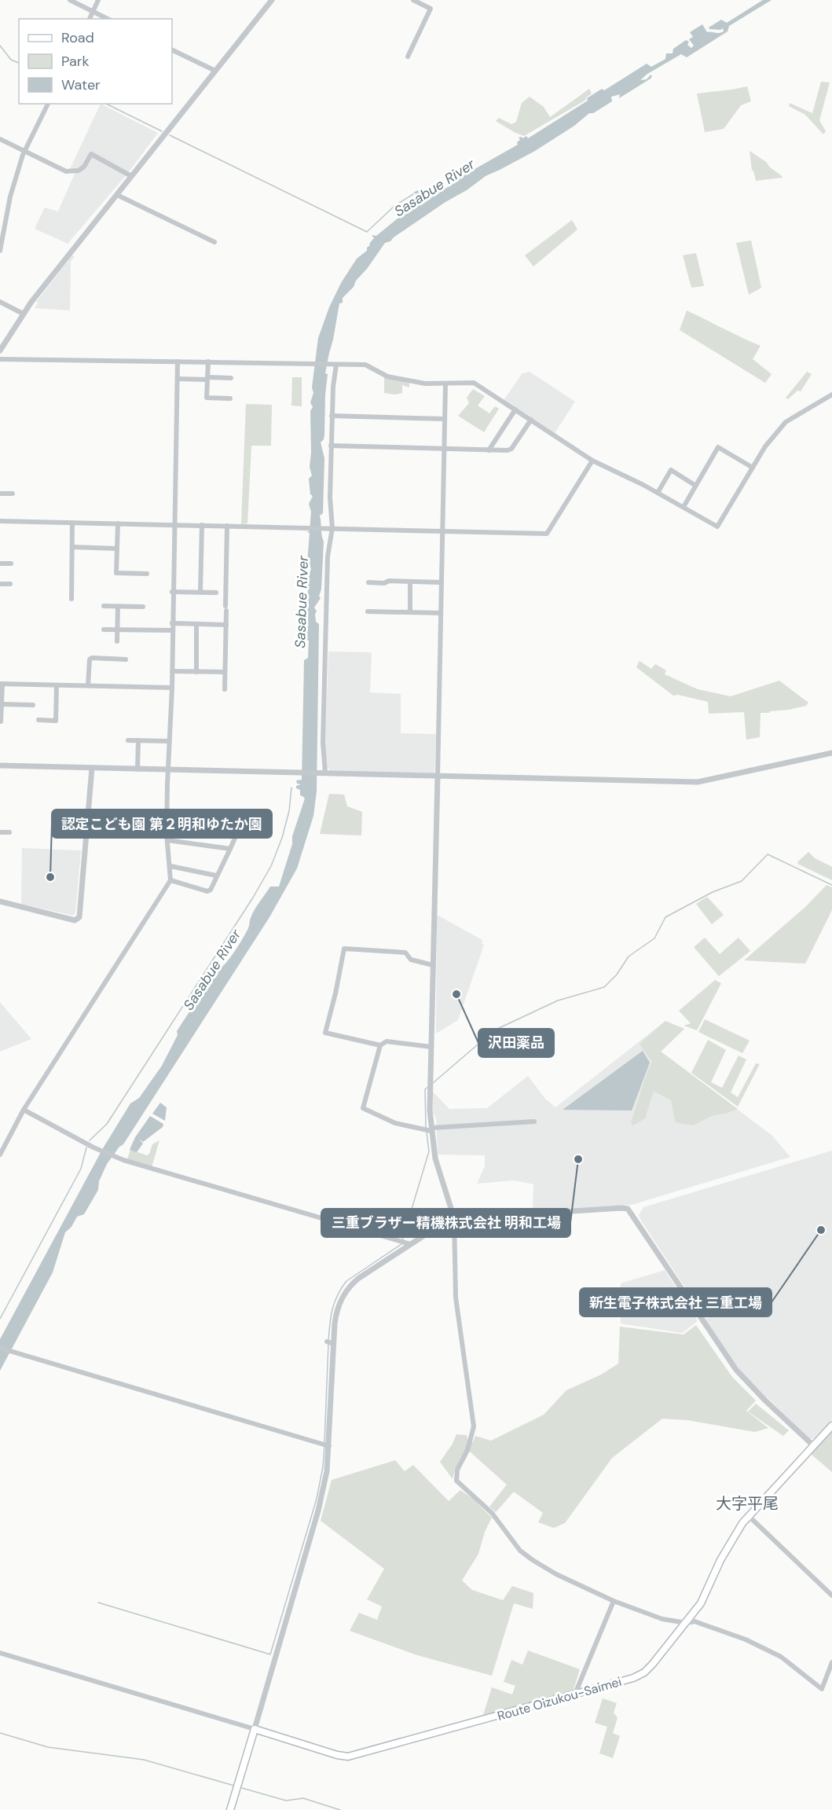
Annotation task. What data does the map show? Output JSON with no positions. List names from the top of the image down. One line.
{"streets":{"main road":["Route Oizukou-Saimei"]},"districts":["大字平尾"],"water":["Sasabue River"],"places":["認定こども園 第２明和ゆたか園","沢田薬品","三重ブラザー精機株式会社 明和工場","新生電子株式会社 三重工場"],"legend":["Road","Park","Water"]}
